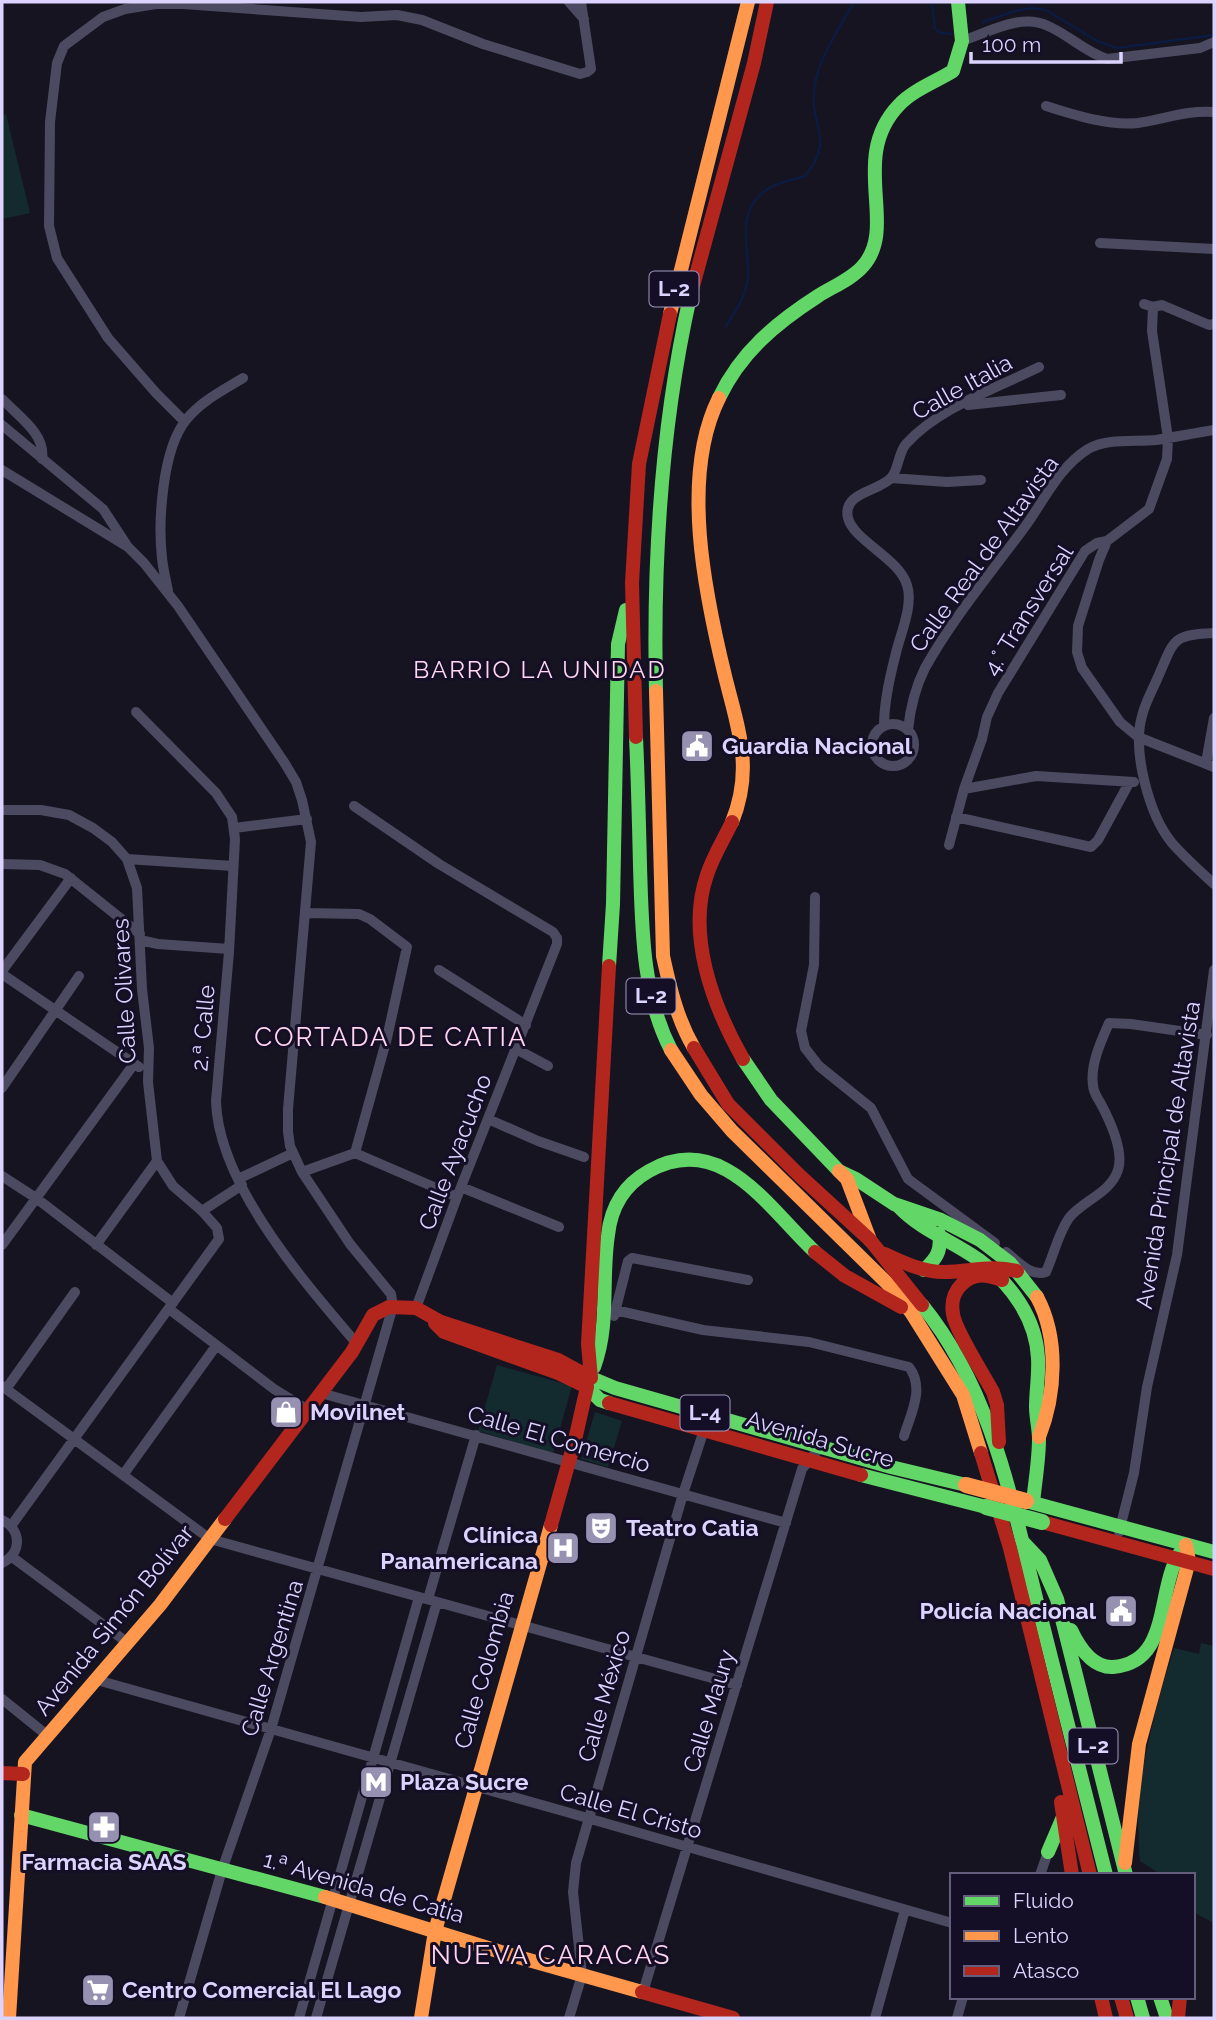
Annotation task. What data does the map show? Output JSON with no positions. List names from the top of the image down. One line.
{"streets":{"main road":["L-2","L-4","Avenida Sucre","Avenida Simón Bolívar","Calle Colombia","1.ª Avenida de Catia"],"street":["Calle Italia","Calle Real de Altavista","4.° Transversal","Calle Olivares","2.ª Calle","Calle Ayacucho","Avenida Principal de Altavista","Calle El Comercio","Calle Argentina","Calle México","Calle Maury","Calle El Cristo"]},"crossings":[["Calle Real de Altavista","4.° Transversal"],["2.ª Calle","Avenida Simón Bolívar"],["Calle Ayacucho","Avenida Sucre"],["Avenida Principal de Altavista","Avenida Sucre"],["Calle El Comercio","Avenida Simón Bolívar"],["Calle El Comercio","Calle Argentina"],["Calle El Comercio","Calle Colombia"],["Calle El Comercio","Calle México"],["Calle El Comercio","Calle Maury"],["Avenida Sucre","Avenida Simón Bolívar"],["Avenida Sucre","Calle Argentina"],["Avenida Sucre","Calle Colombia"],["Avenida Sucre","Calle México"],["Avenida Sucre","Calle Maury"],["Avenida Simón Bolívar","Calle Argentina"],["Avenida Simón Bolívar","Calle El Cristo"],["Avenida Simón Bolívar","1.ª Avenida de Catia"],["Calle Argentina","Calle El Cristo"],["Calle Argentina","1.ª Avenida de Catia"],["Calle Colombia","Calle El Cristo"],["Calle Colombia","1.ª Avenida de Catia"],["Calle México","Calle El Cristo"],["Calle México","1.ª Avenida de Catia"],["Calle Maury","Calle El Cristo"],["Calle Maury","1.ª Avenida de Catia"]],"districts":["BARRIO LA UNIDAD","CORTADA DE CATIA","NUEVA CARACAS"],"places":{"public building":["Guardia Nacional","Policía Nacional"],"shop":["Movilnet"],"theatre":["Teatro Catia"],"hospital":["Clínica Panamericana"],"metro station":["Plaza Sucre"],"pharmacy":["Farmacia SAAS"],"supermarket":["Centro Comercial El Lago"]},"legend":["Fluido","Lento","Atasco"],"scale_bar":"100 m"}
